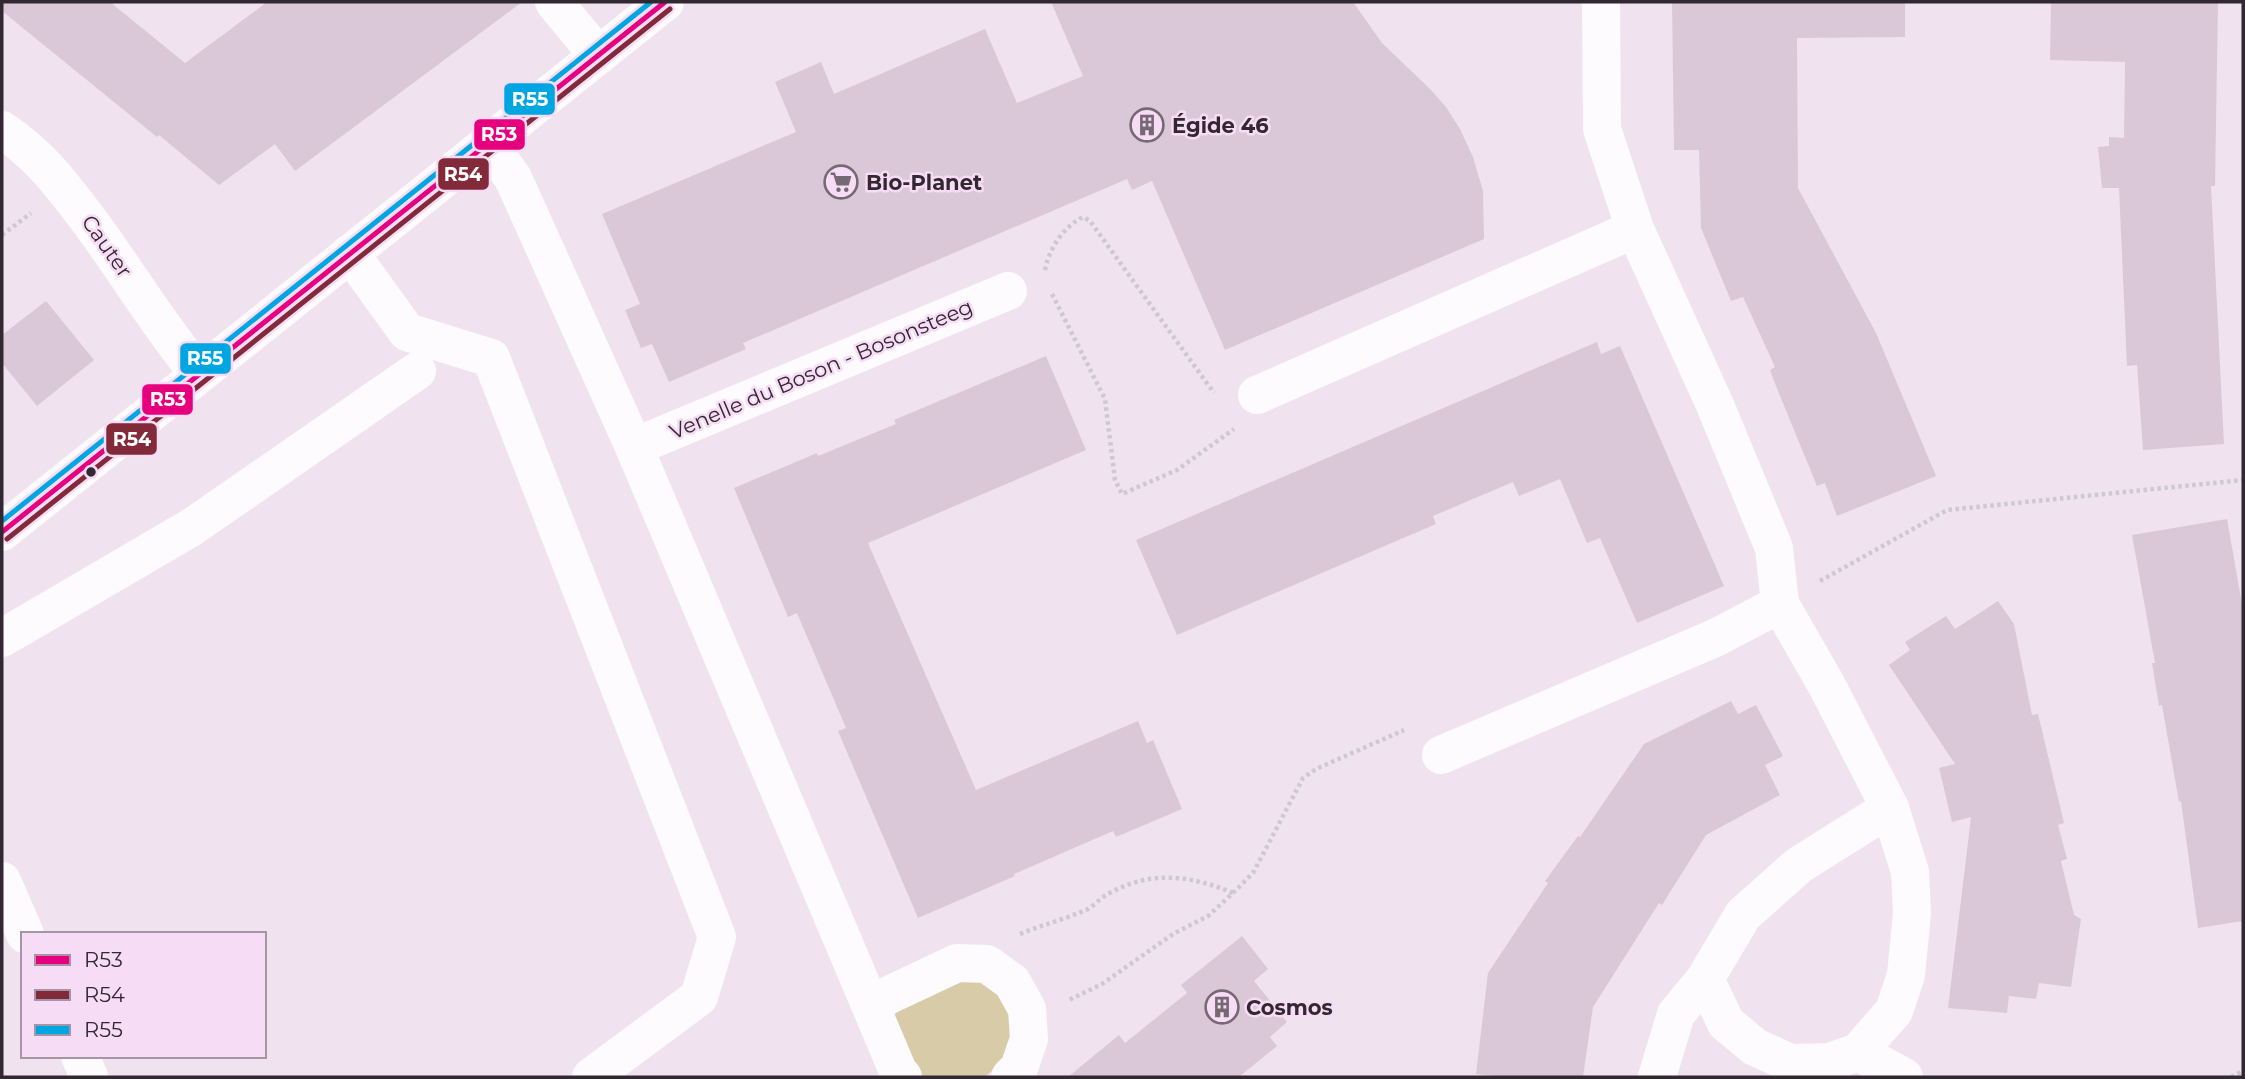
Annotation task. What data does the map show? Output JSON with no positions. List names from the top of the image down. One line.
{"streets":{"street":["Cauter","Venelle du Boson - Bosonsteeg"]},"places":{"building":["Égide 46","Cosmos"],"supermarket":["Bio-Planet"]},"lines":["transit line R53","transit line R55","transit line R54"],"legend":["R53","R54","R55"]}
